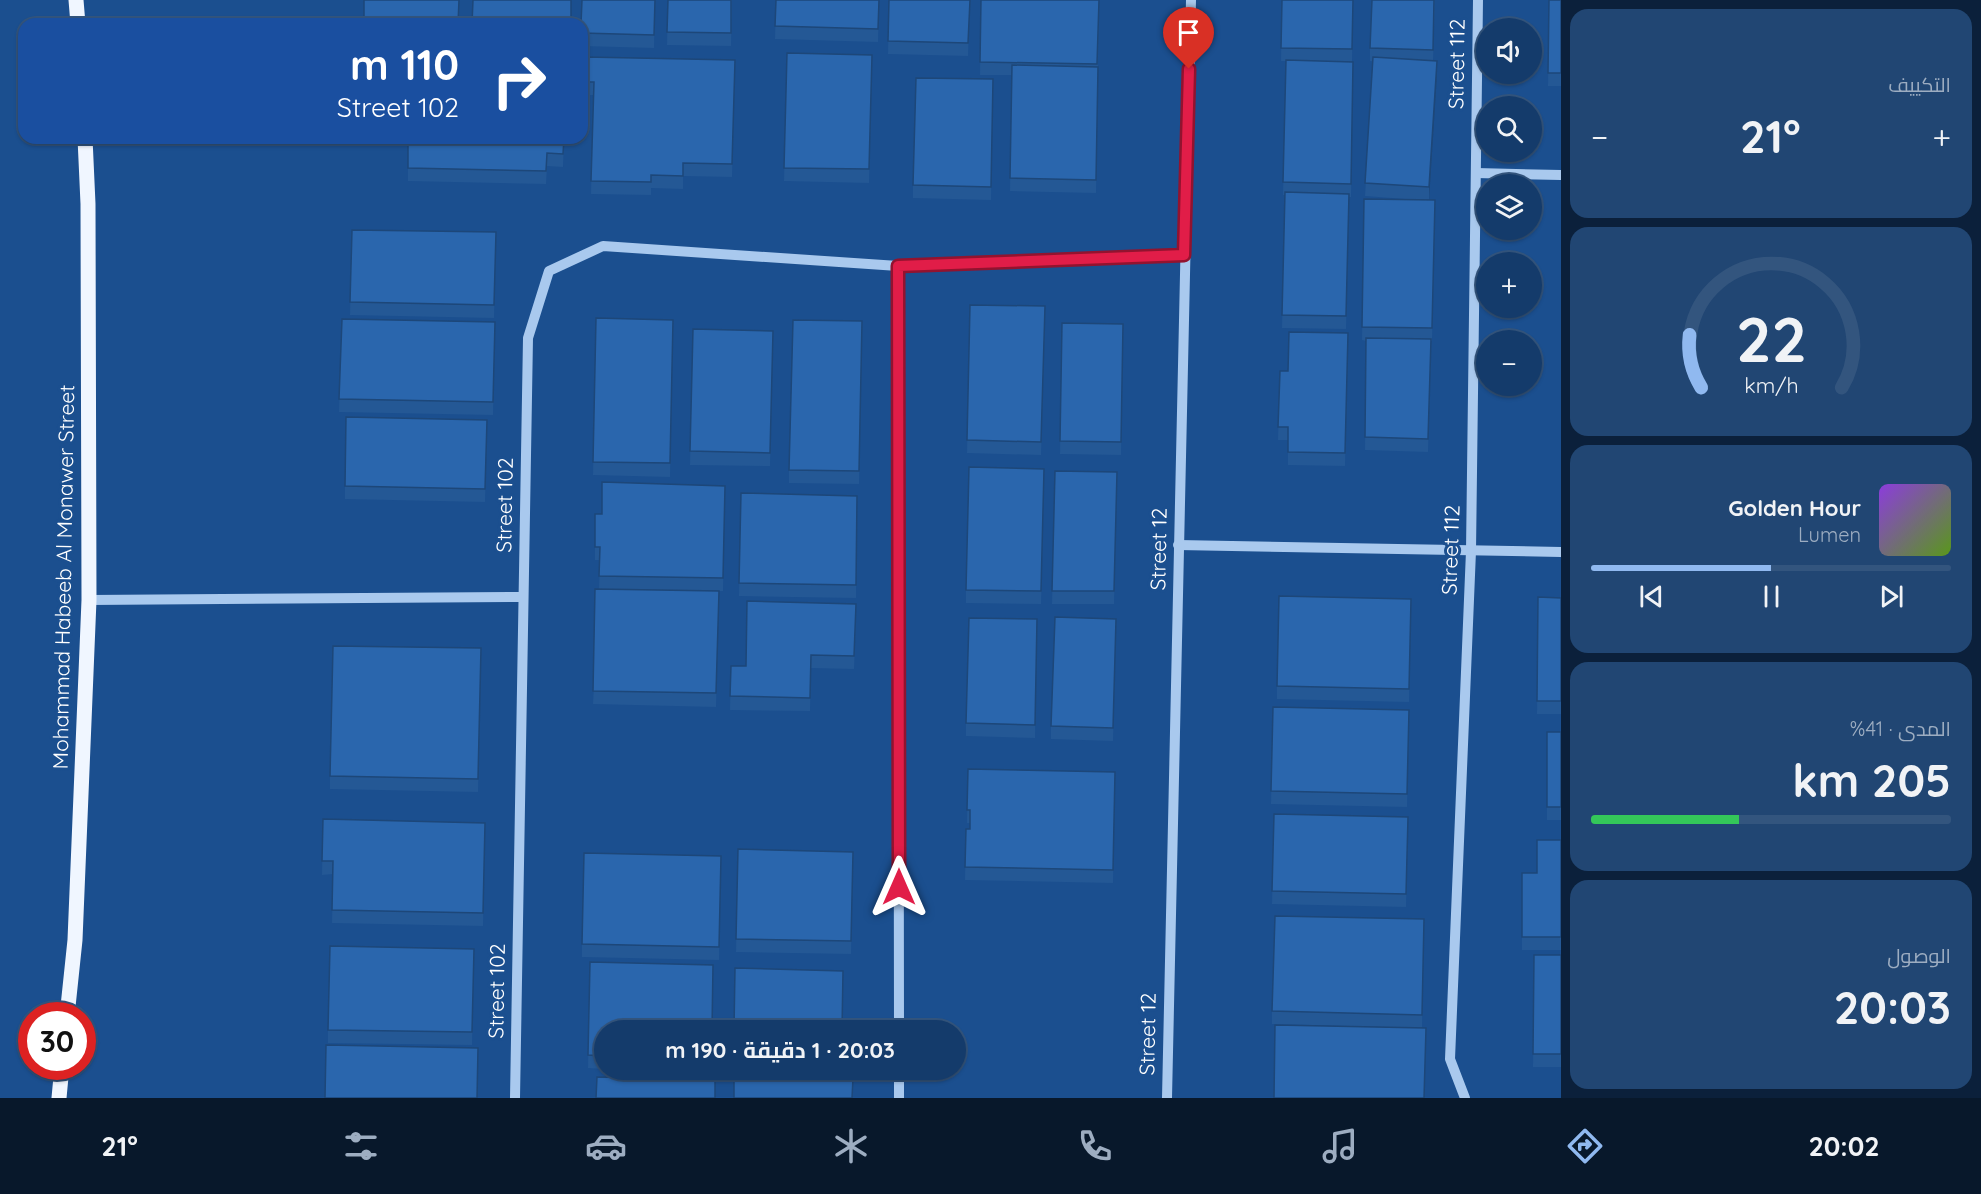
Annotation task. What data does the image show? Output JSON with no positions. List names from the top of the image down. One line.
{"streets":{"main road":["Mohammad Habeeb Al Monawer Street"],"street":["Street 112","Street 102","Street 12"]},"crossings":[["Street 102","Street 12"]],"page":{"tile":["التكييف",["المدى · 41%","205 km"],["الوصول","20:03"]],"map_buttons":["+","−"],"turn":["110 m","Street 102"],"heat":["−","21°","+"],"song":["Golden Hour","Lumen"],"limit":"30","trip":"20:03 · 1 دقيقة · 190 m","tabs":["20:02","21°"],"gauge":["22","km/h"]}}
